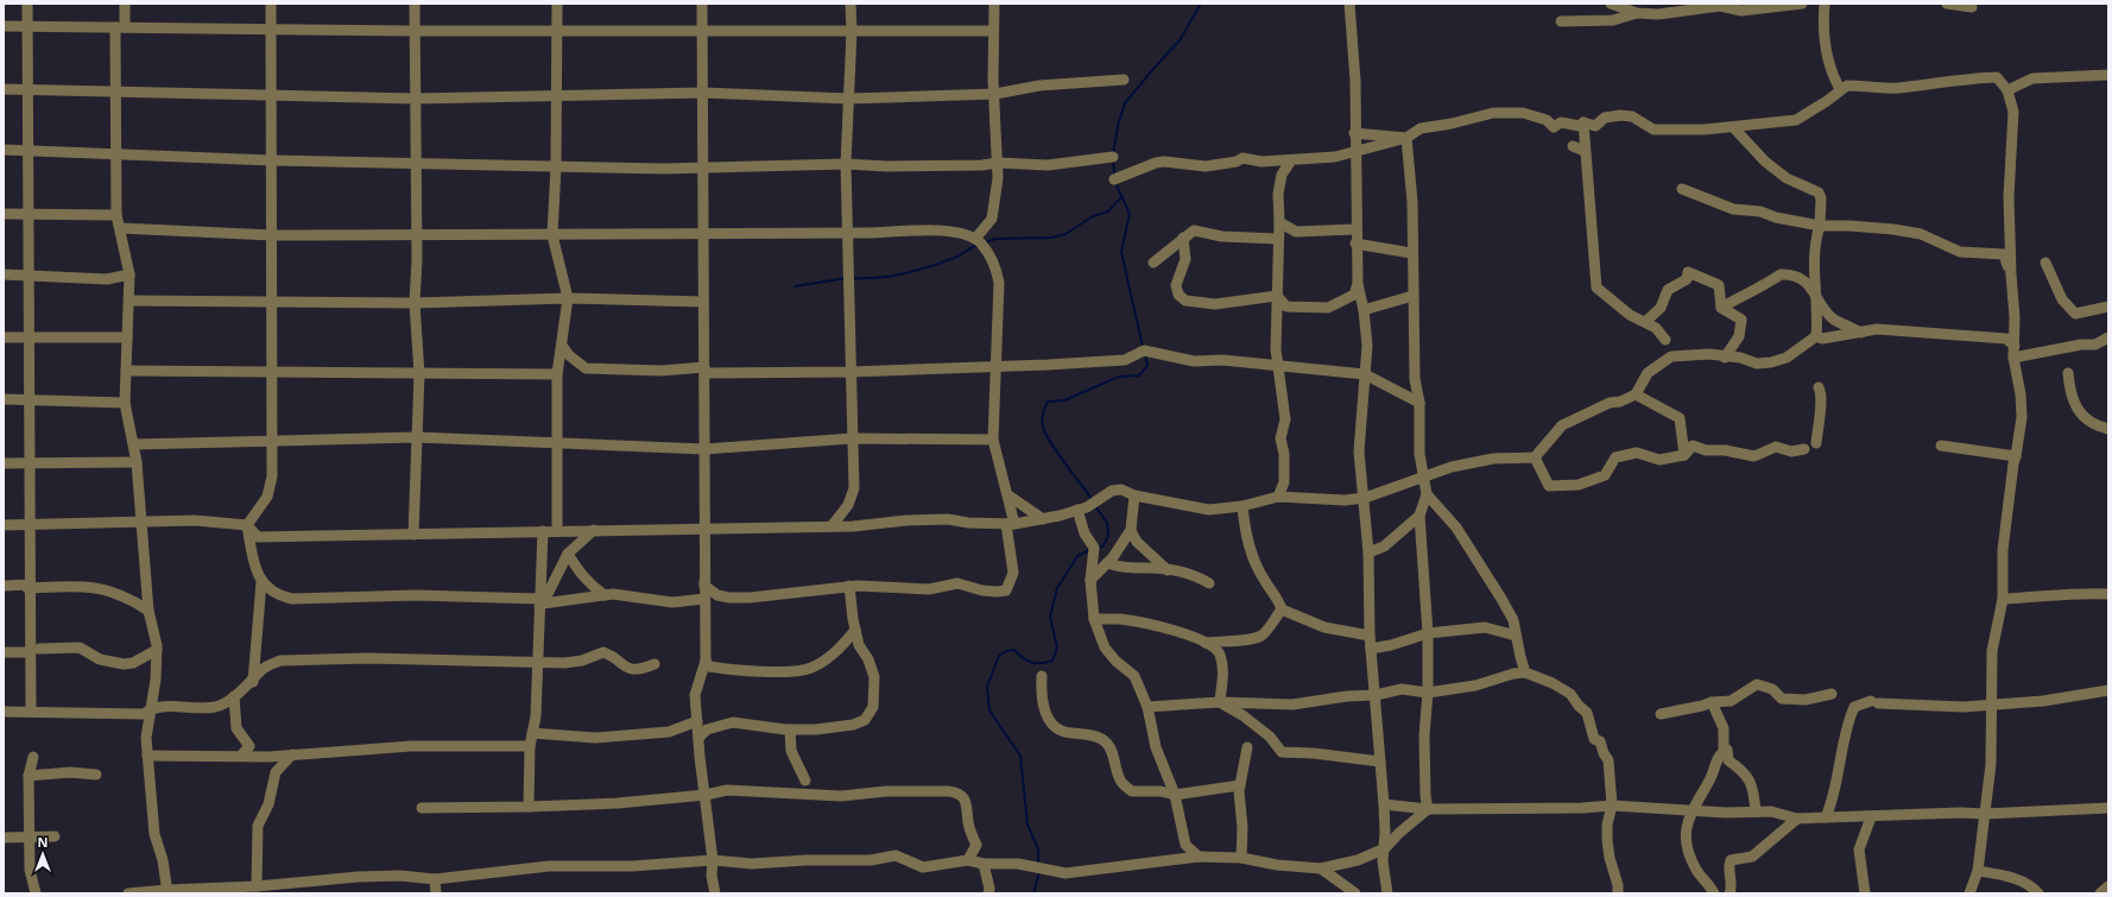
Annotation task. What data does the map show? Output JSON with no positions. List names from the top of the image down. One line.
{"north":"top"}
